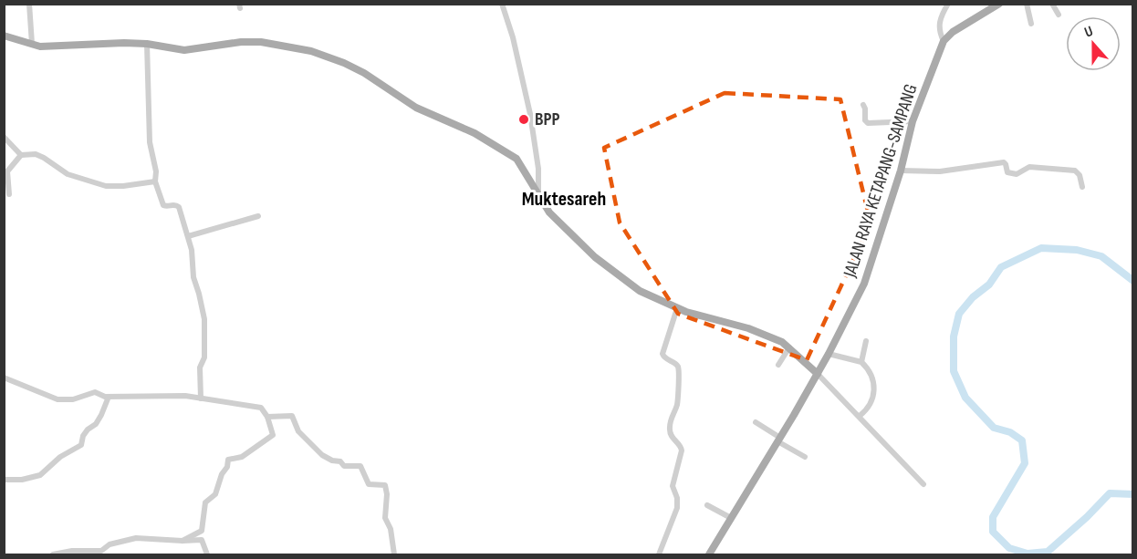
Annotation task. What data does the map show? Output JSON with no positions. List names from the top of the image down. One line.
{"streets":{"main road":["JALAN RAYA KETAPANG-SAMPANG"]},"districts":["Muktesareh"],"places":["BPP"],"north":"top"}
